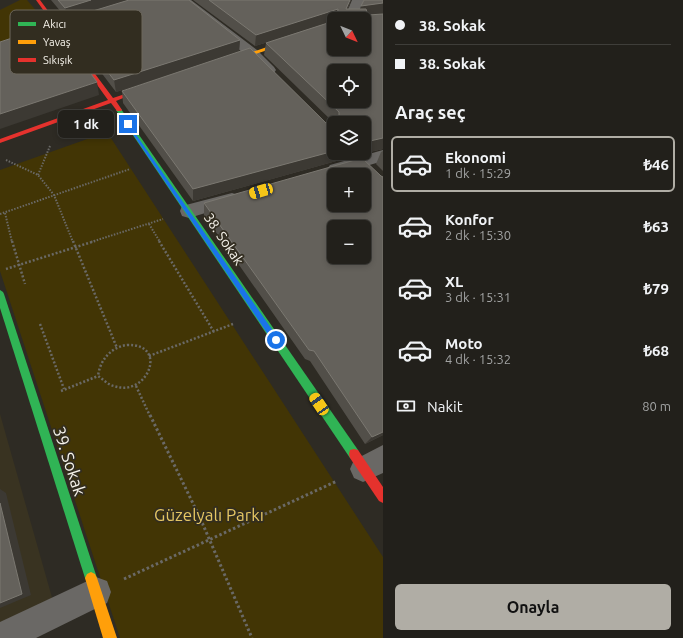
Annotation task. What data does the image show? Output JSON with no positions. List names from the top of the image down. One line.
{"streets":{"street":["38. Sokak","39. Sokak"]},"parks":["Güzelyalı Parkı"],"legend":["Akıcı","Yavaş","Sıkışık"],"north":"bottom right","page":{"banner":["38. Sokak","38. Sokak"],"map_buttons":["+","−"],"heading":"Araç seç","bubble":"1 dk","list":[{"name":"Ekonomi","note":"1 dk · 15:29","value":"₺46"},{"name":"Konfor","note":"2 dk · 15:30","value":"₺63"},{"name":"XL","note":"3 dk · 15:31","value":"₺79"},{"name":"Moto","note":"4 dk · 15:32","value":"₺68"}],"pay":["Nakit","80 m"],"buttons":"Onayla"}}
